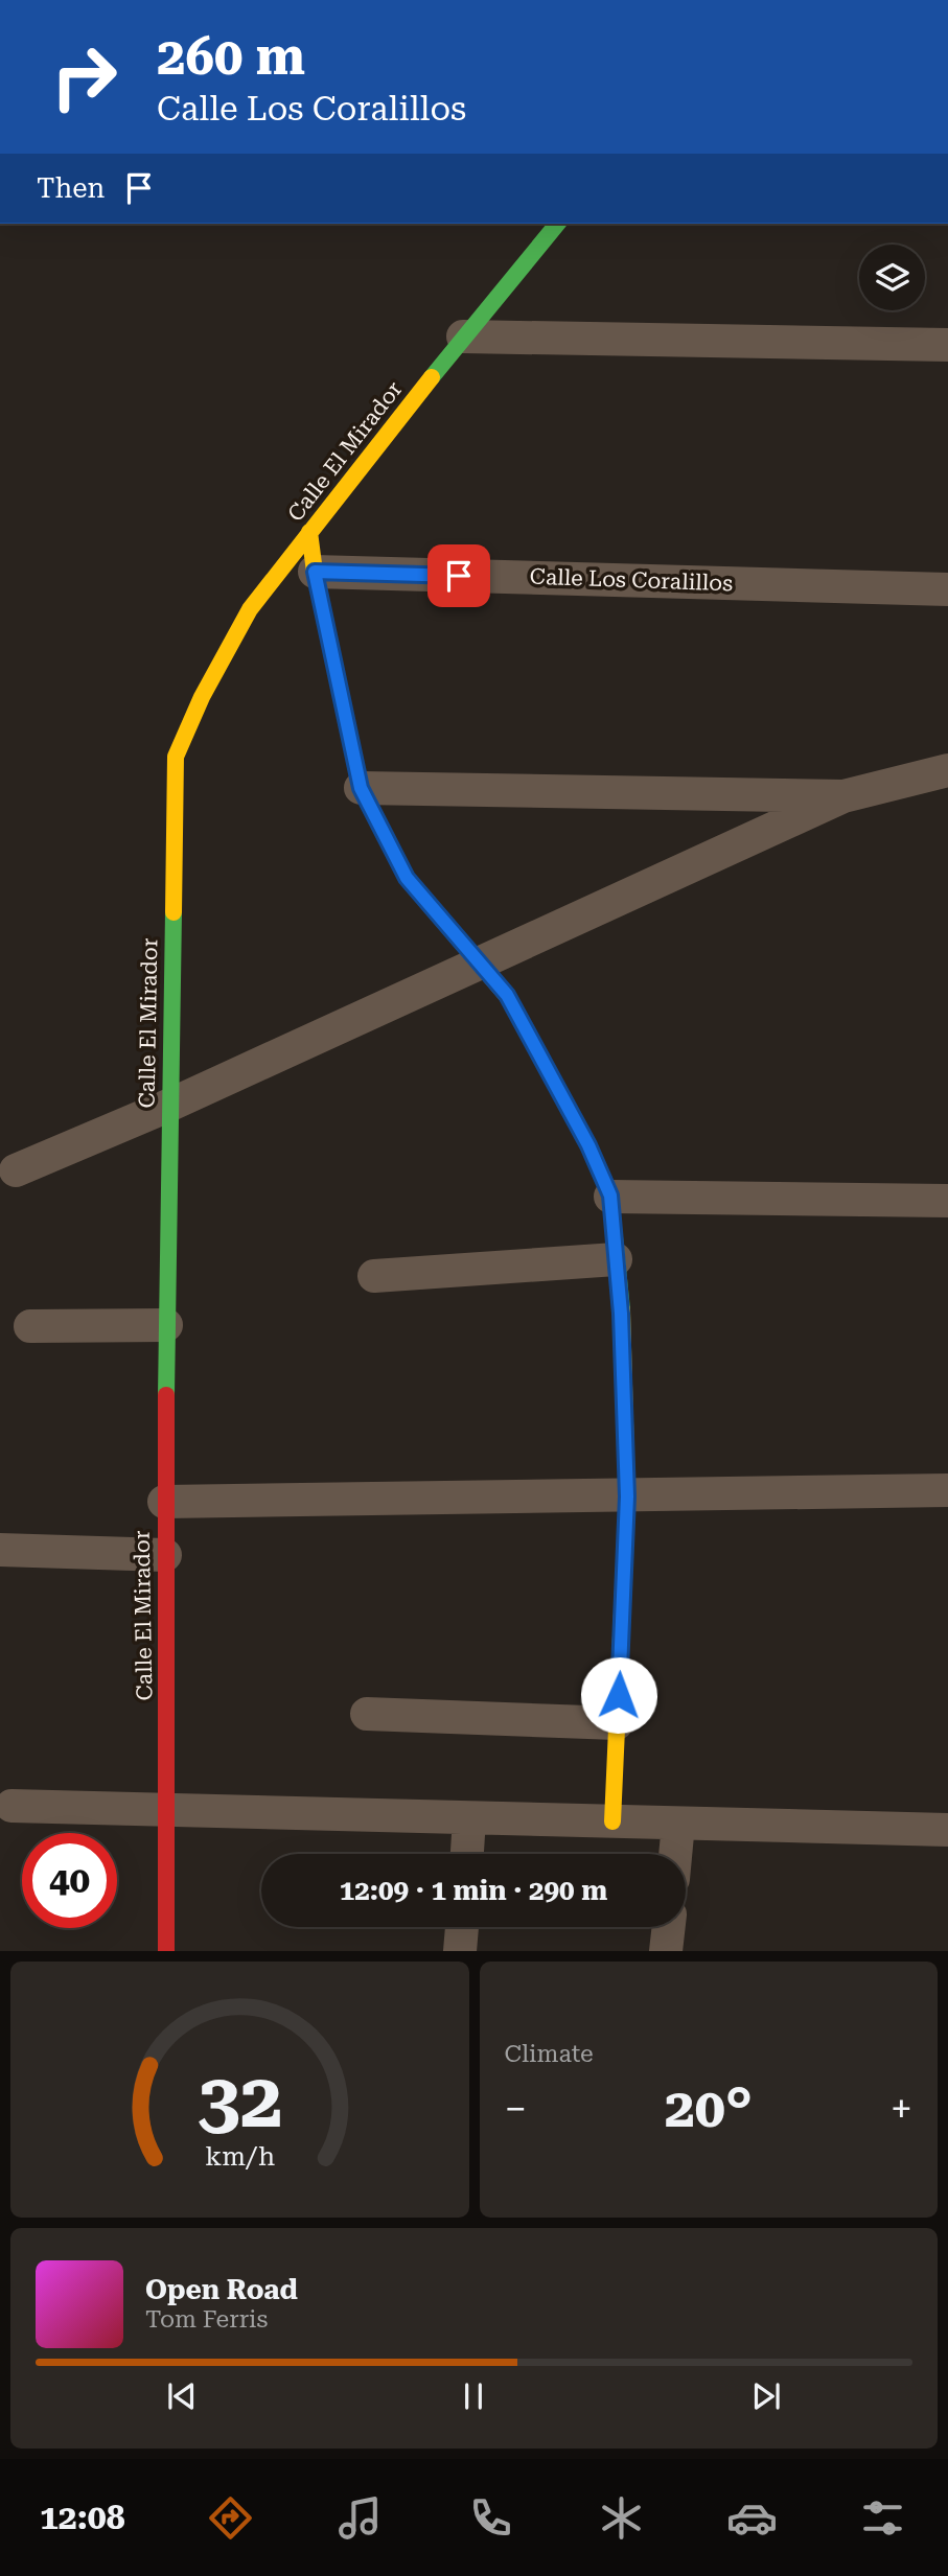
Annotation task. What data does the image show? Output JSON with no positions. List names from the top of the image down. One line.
{"streets":{"street":["Calle El Mirador","Calle Los Coralillos"]},"page":{"turn":["260 m","Calle Los Coralillos"],"then":"Then","limit":"40","trip":"12:09 · 1 min · 290 m","tile":"Climate","heat":["−","20°","+"],"song":["Open Road","Tom Ferris"],"tabs":"12:08","gauge":["32","km/h"]}}
